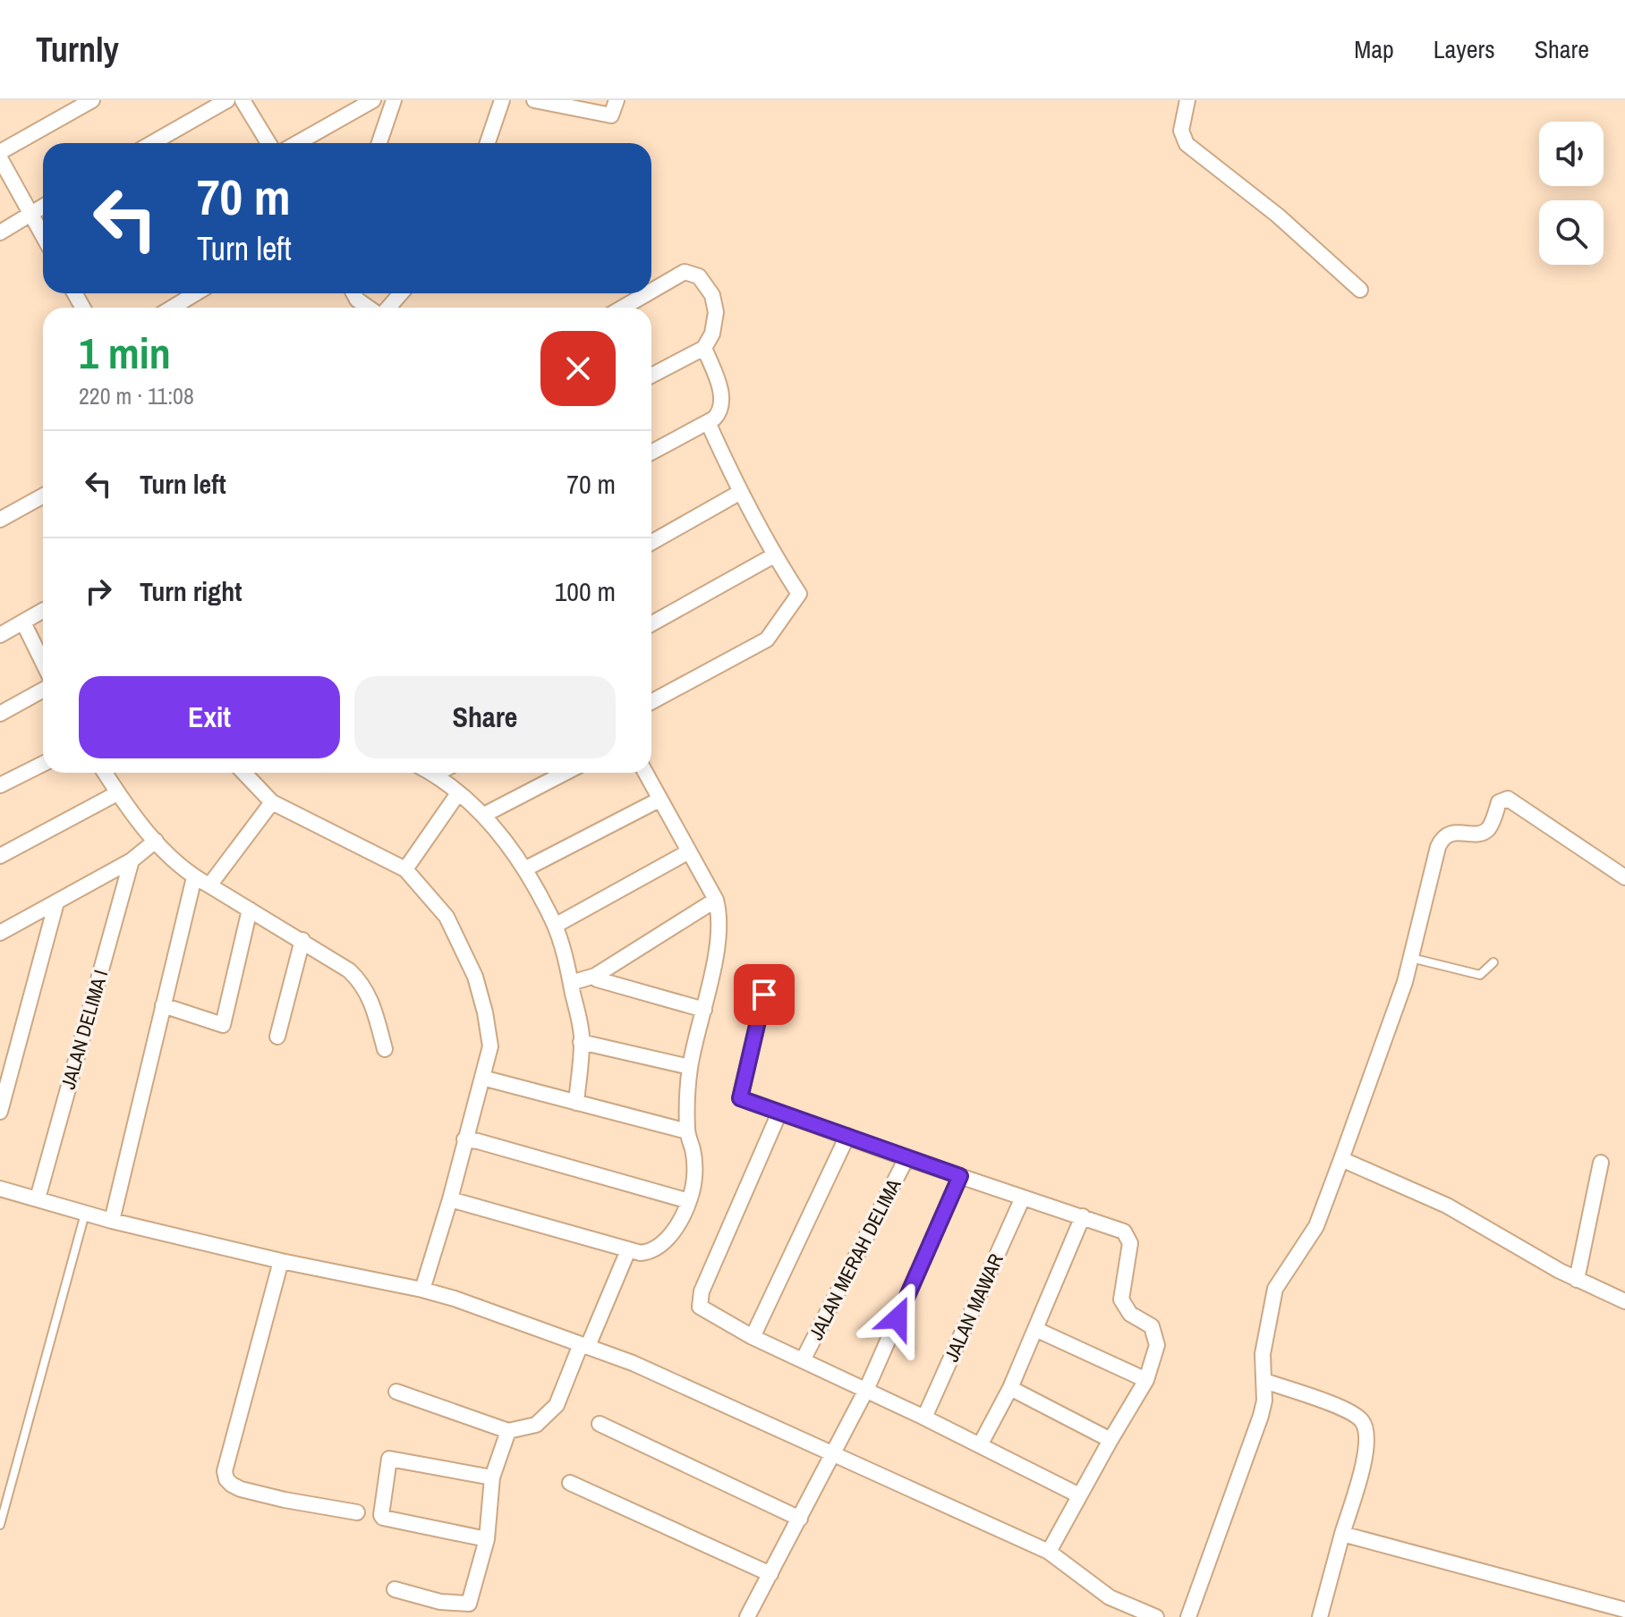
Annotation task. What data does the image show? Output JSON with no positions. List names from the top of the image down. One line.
{"streets":{"street":["JALAN DELIMA I","JALAN MERAH DELIMA","JALAN MAWAR"]},"page":{"header":"Turnly","nav":["Map","Layers","Share"],"turn":["70 m","Turn left"],"heading":["1 min","220 m · 11:08"],"list":[{"name":"Turn left","value":"70 m"},{"name":"Turn right","value":"100 m"}],"buttons":["Exit","Share"]}}
